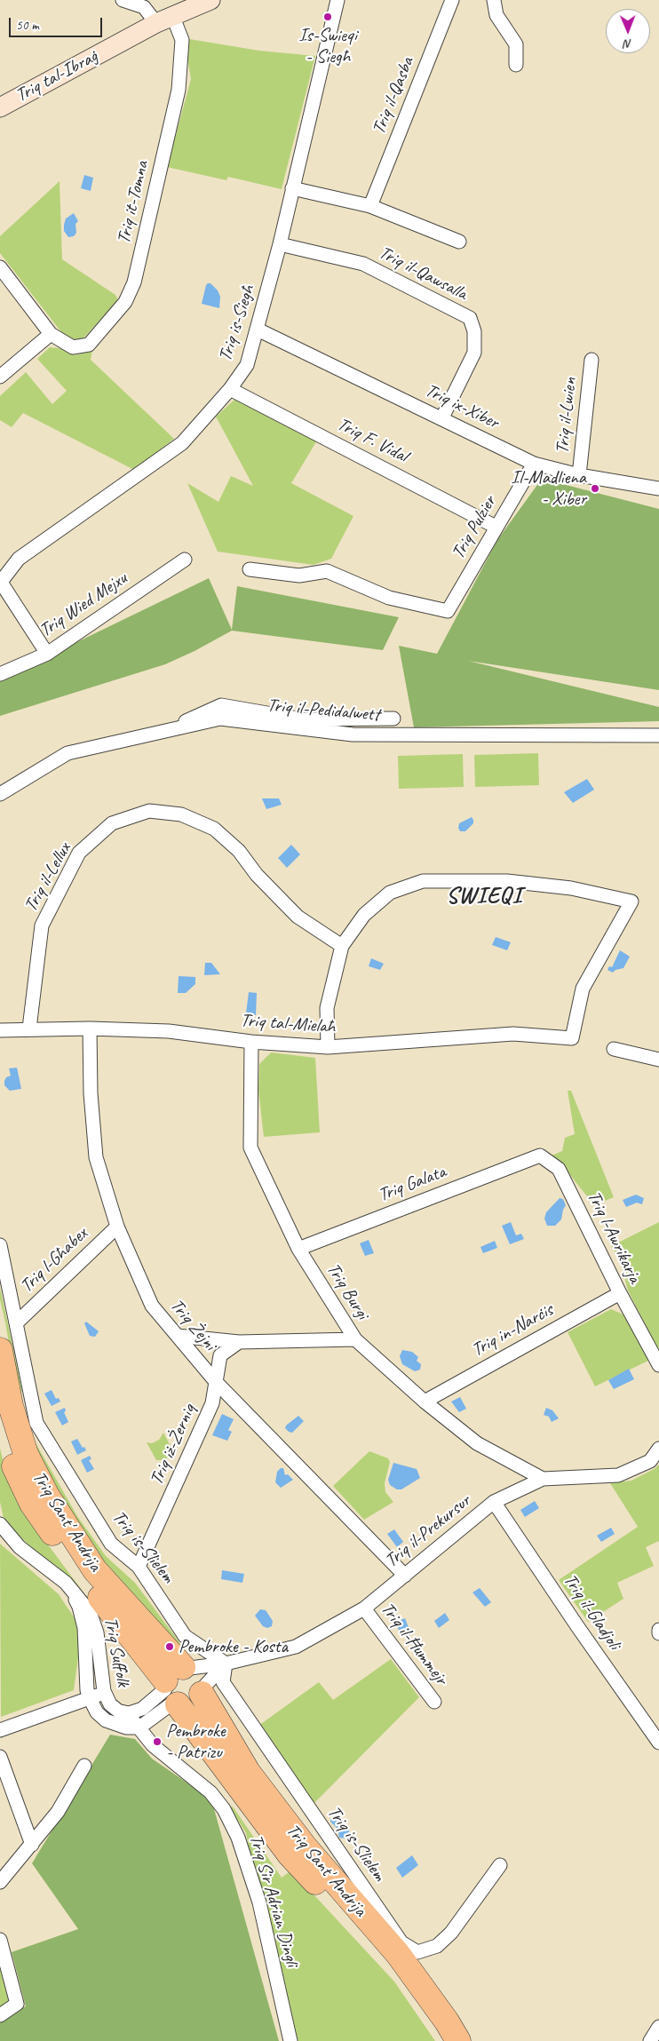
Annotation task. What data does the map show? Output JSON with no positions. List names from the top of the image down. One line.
{"streets":{"highway":["Triq Sant' Andrija"],"main road":["Triq tal-Ibraġ"],"street":["Triq il-Qasba","Triq it-Tomna","Triq il-Qawsalla","Triq is-Siegħ","Triq ix-Xiber","Triq il-Lwien","Triq F. Vidal","Triq Pulzier","Triq Wied Mejxu","Triq il-Pedidalwett","Triq il-Lellux","Triq tal-Mielaħ","Triq Galata","Triq l-Awrikarja","Triq l-Għabex","Triq Burgi","Triq Żejni","Triq in-Narċis","Triq iż-Żerniq","Triq il-Prekursur","Triq is-Slielem","Triq il-Gladjoli","Triq il-Ħummejr","Triq Suffolk","Triq Sir Adrian Dingli"]},"crossings":[["Triq tal-Ibraġ","Triq it-Tomna"],["Triq il-Qawsalla","Triq is-Siegħ"],["Triq il-Qawsalla","Triq ix-Xiber"],["Triq is-Siegħ","Triq ix-Xiber"],["Triq is-Siegħ","Triq F. Vidal"],["Triq ix-Xiber","Triq il-Lwien"],["Triq ix-Xiber","Triq Pulzier"],["Triq F. Vidal","Triq Pulzier"],["Triq il-Lellux","Triq tal-Mielaħ"],["Triq tal-Mielaħ","Triq Burgi"],["Triq tal-Mielaħ","Triq Żejni"],["Triq Galata","Triq l-Awrikarja"],["Triq Galata","Triq Burgi"],["Triq l-Awrikarja","Triq in-Narċis"],["Triq l-Għabex","Triq Żejni"],["Triq l-Għabex","Triq is-Slielem"],["Triq Burgi","Triq in-Narċis"],["Triq Burgi","Triq il-Prekursur"],["Triq Żejni","Triq iż-Żerniq"],["Triq Żejni","Triq il-Prekursur"],["Triq iż-Żerniq","Triq is-Slielem"],["Triq Sant' Andrija","Triq il-Prekursur"],["Triq il-Prekursur","Triq is-Slielem"],["Triq il-Prekursur","Triq il-Gladjoli"],["Triq il-Prekursur","Triq il-Ħummejr"],["Triq Suffolk","Triq Sir Adrian Dingli"]],"districts":["SWIEQI"],"places":["Is-Swieqi - Siegħ","Il-Madliena - Xiber","Pembroke - Kosta","Pembroke - Patrizu"],"scale_bar":"50 m","north":"bottom"}
